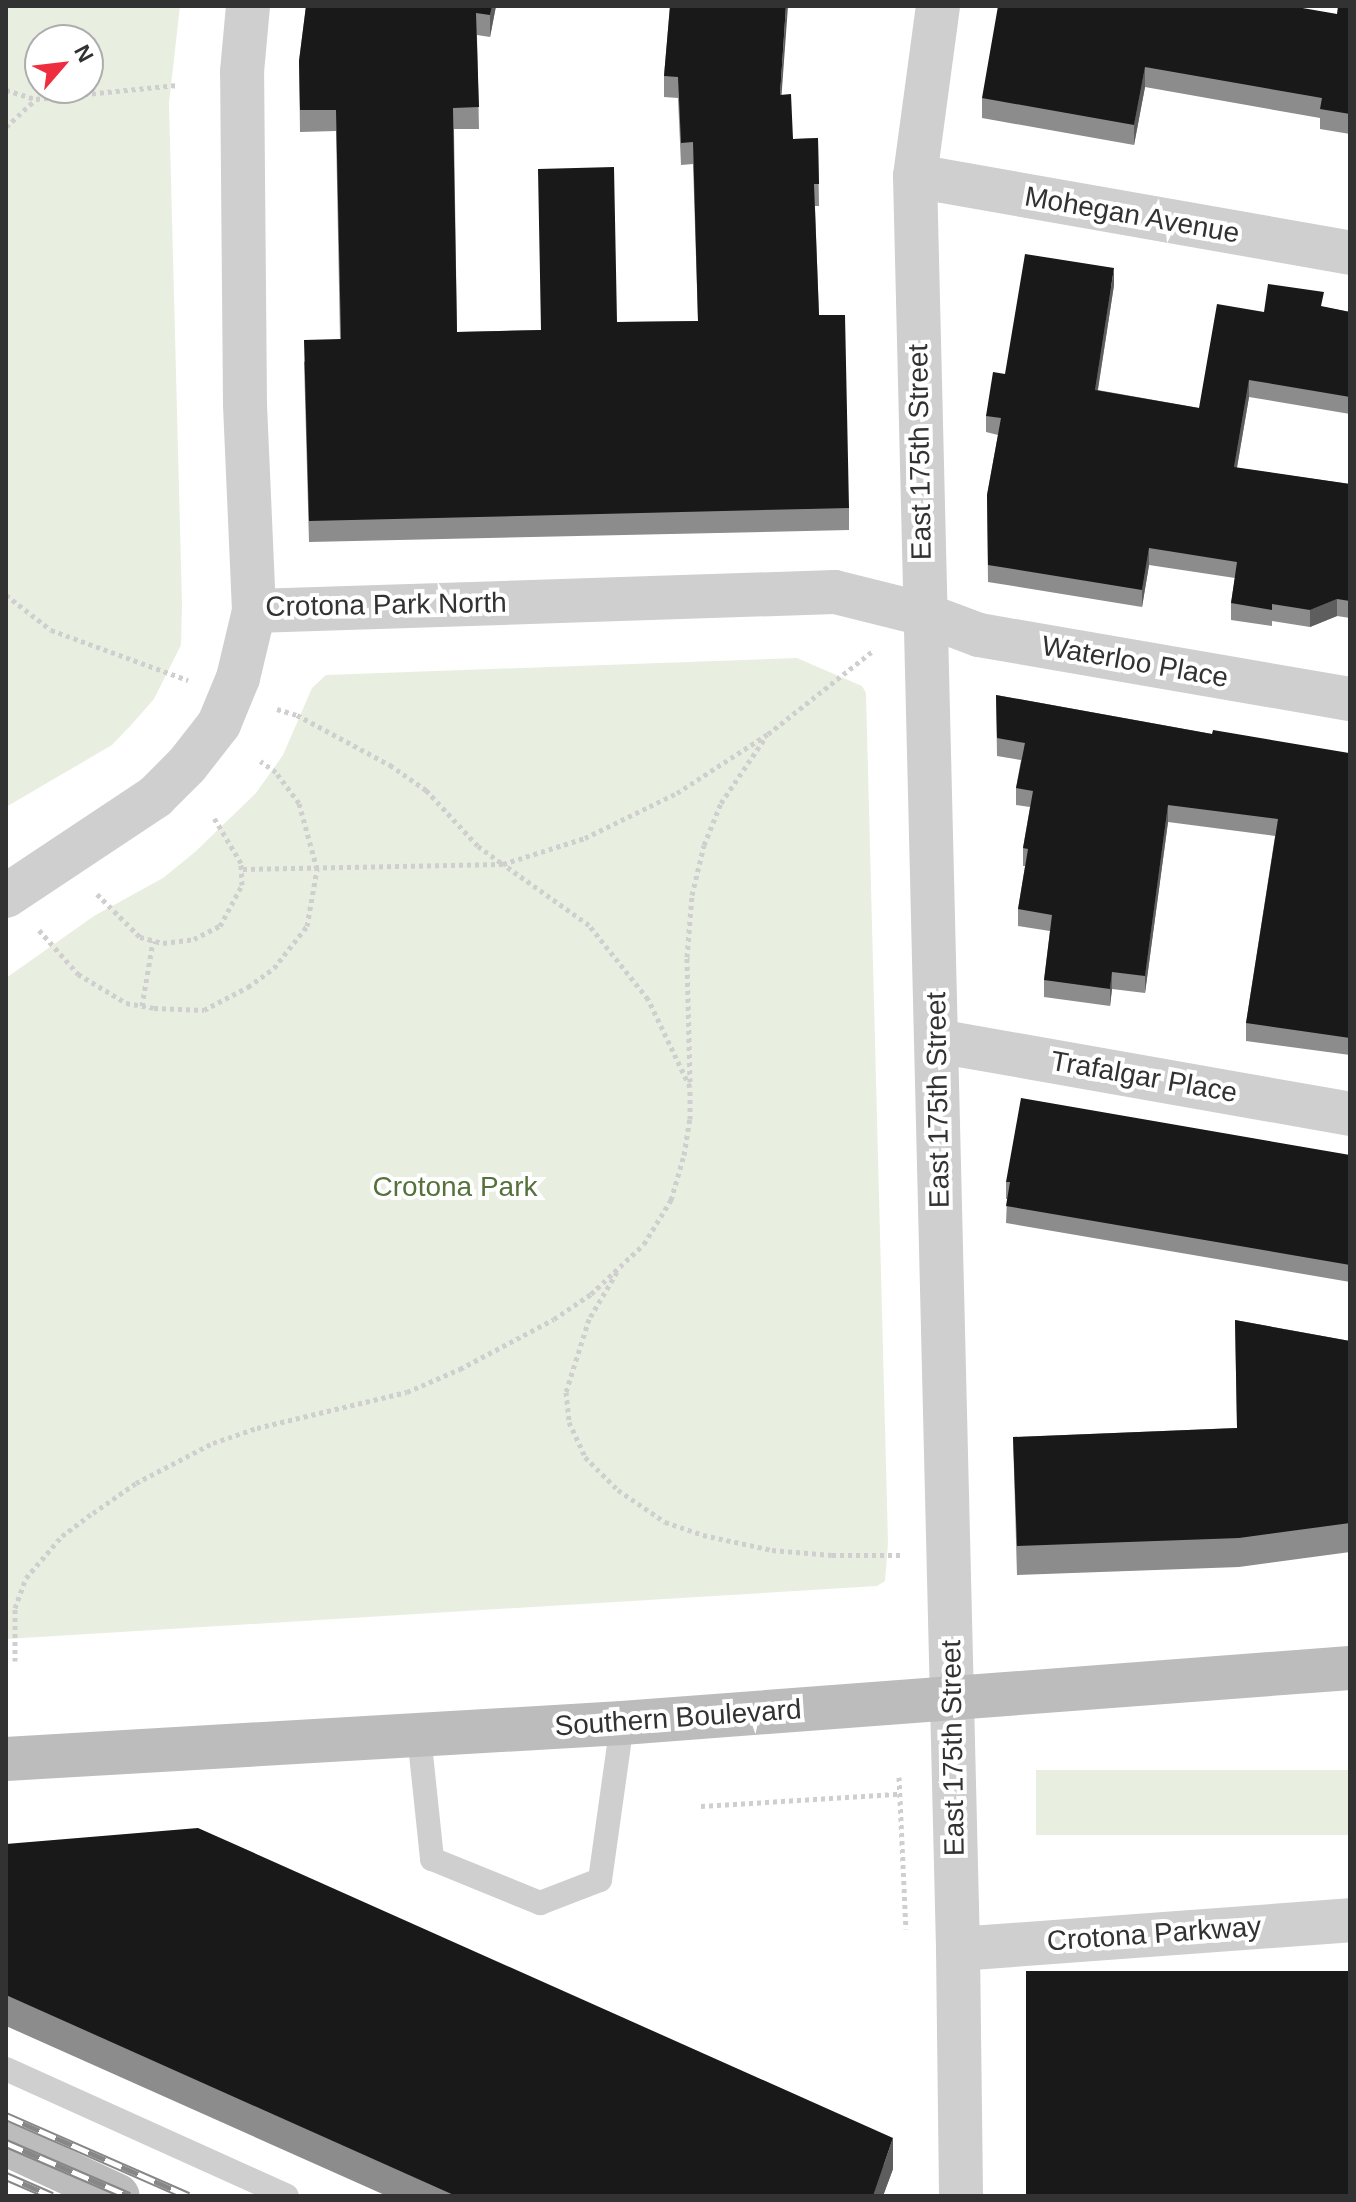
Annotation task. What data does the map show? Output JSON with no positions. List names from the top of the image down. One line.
{"streets":{"main road":["Southern Boulevard"],"street":["Mohegan Avenue","East 175th Street","Crotona Park North","Waterloo Place","Trafalgar Place","Crotona Parkway"]},"crossings":[["Mohegan Avenue","East 175th Street"],["East 175th Street","Crotona Park North"],["East 175th Street","Waterloo Place"],["East 175th Street","Trafalgar Place"],["East 175th Street","Southern Boulevard"],["East 175th Street","Crotona Parkway"],["Crotona Park North","Waterloo Place"]],"parks":["Crotona Park"],"north":"top right"}
